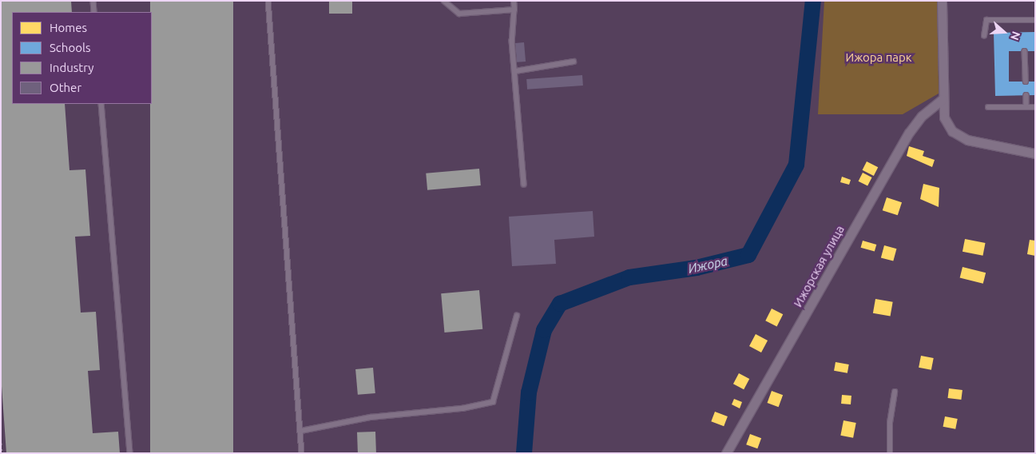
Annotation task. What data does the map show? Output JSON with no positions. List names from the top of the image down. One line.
{"streets":{"street":["Ижорская улица"]},"water":["Ижора"],"parks":["Ижора парк"],"legend":["Homes","Schools","Industry","Other"],"north":"right"}
